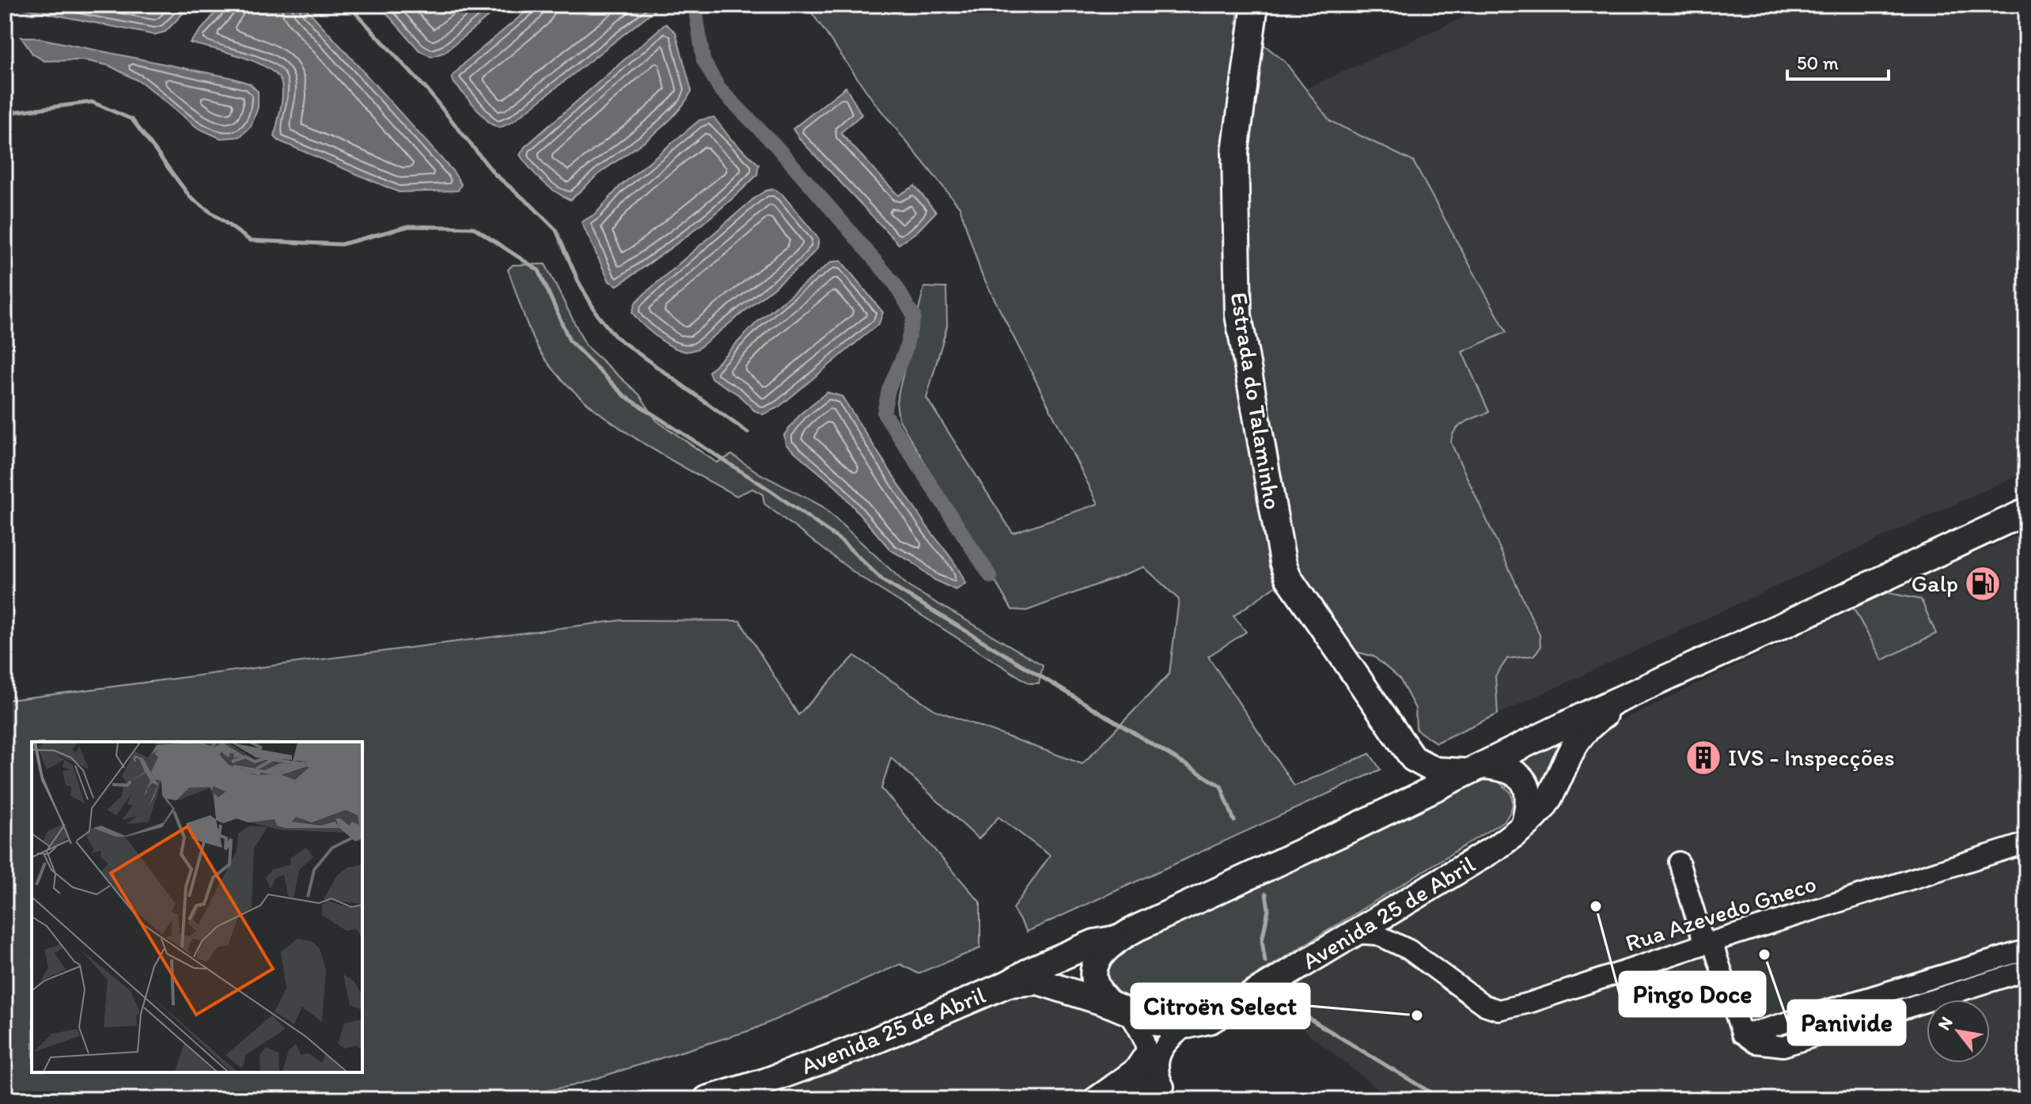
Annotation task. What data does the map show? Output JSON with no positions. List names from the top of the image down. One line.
{"streets":{"main road":["Estrada do Talaminho","Avenida 25 de Abril"],"street":["Rua Azevedo Gneco"]},"crossings":[["Avenida 25 de Abril","Rua Azevedo Gneco"]],"places":{"fuel station":["Galp"],"building":["IVS - Inspecções"],"other":["Pingo Doce","Panivide","Citroën Select"]},"scale_bar":"50 m","north":"top left"}
